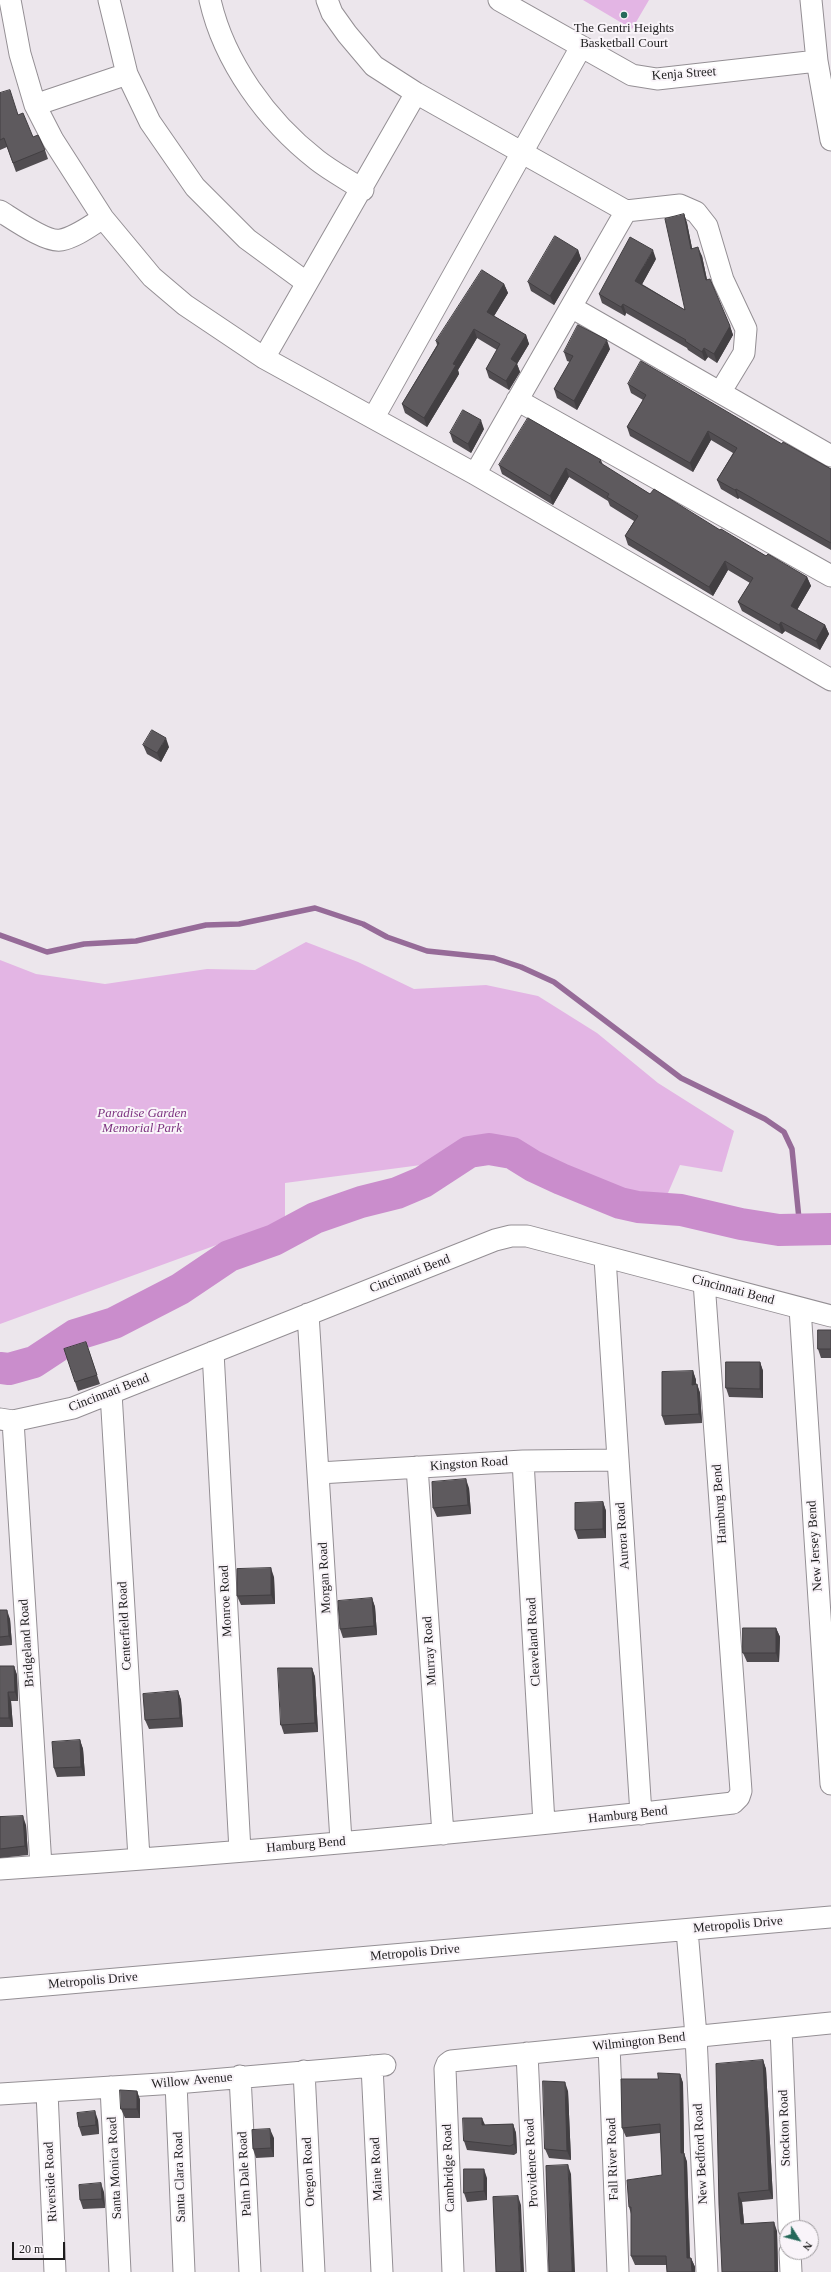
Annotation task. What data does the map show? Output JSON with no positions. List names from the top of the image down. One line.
{"streets":{"street":["Kenja Street","Cincinnati Bend","Kingston Road","Hamburg Bend","Aurora Road","New Jersey Bend","Morgan Road","Monroe Road","Centerfield Road","Cleaveland Road","Bridgeland Road","Murray Road","Metropolis Drive","Wilmington Bend","Willow Avenue","Stockton Road","New Bedford Road","Fall River Road","Providence Road","Santa Monica Road","Cambridge Road","Maine Road","Oregon Road","Palm Dale Road","Santa Clara Road","Riverside Road"]},"crossings":[["Cincinnati Bend","Hamburg Bend"],["Cincinnati Bend","Aurora Road"],["Cincinnati Bend","New Jersey Bend"],["Cincinnati Bend","Morgan Road"],["Cincinnati Bend","Monroe Road"],["Cincinnati Bend","Centerfield Road"],["Cincinnati Bend","Bridgeland Road"],["Kingston Road","Aurora Road"],["Kingston Road","Morgan Road"],["Kingston Road","Cleaveland Road"],["Kingston Road","Murray Road"],["Hamburg Bend","Aurora Road"],["Hamburg Bend","Morgan Road"],["Hamburg Bend","Monroe Road"],["Hamburg Bend","Centerfield Road"],["Hamburg Bend","Cleaveland Road"],["Hamburg Bend","Bridgeland Road"],["Hamburg Bend","Murray Road"],["Metropolis Drive","New Bedford Road"],["Wilmington Bend","Stockton Road"],["Wilmington Bend","New Bedford Road"],["Wilmington Bend","Fall River Road"],["Wilmington Bend","Providence Road"],["Wilmington Bend","Cambridge Road"],["Willow Avenue","Santa Monica Road"],["Willow Avenue","Maine Road"],["Willow Avenue","Oregon Road"],["Willow Avenue","Palm Dale Road"],["Willow Avenue","Santa Clara Road"],["Willow Avenue","Riverside Road"]],"parks":["Paradise Garden Memorial Park"],"places":["The Gentri Heights Basketball Court"],"scale_bar":"20 m","north":"bottom right"}
